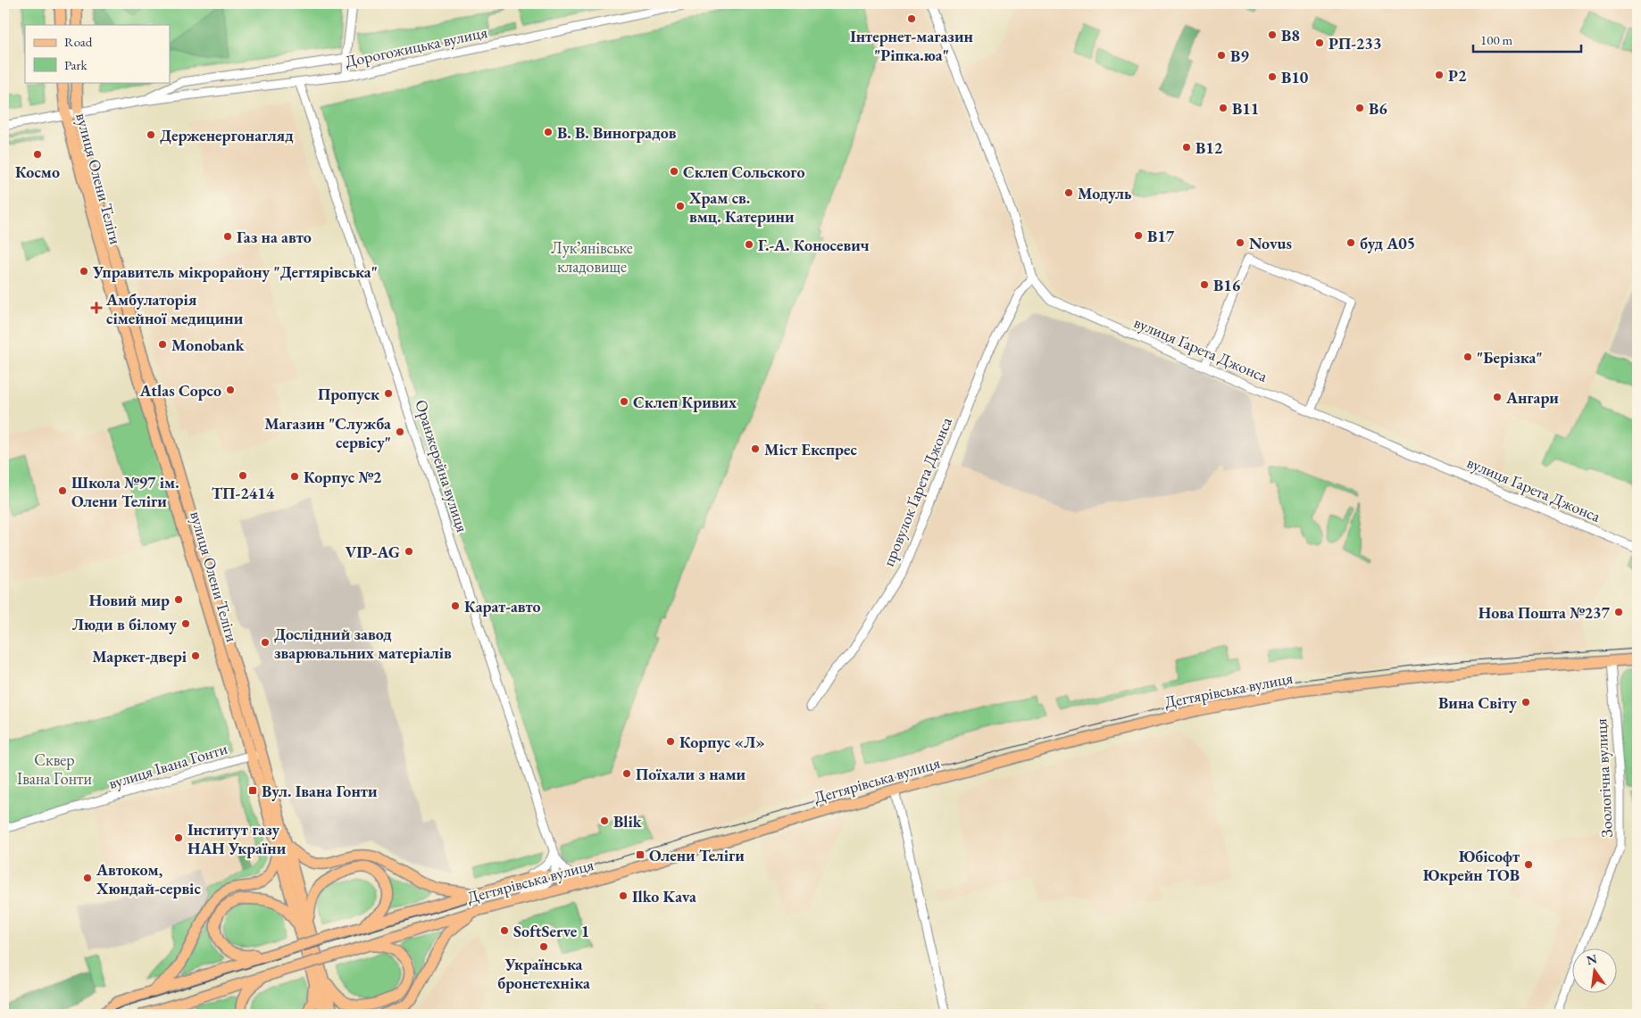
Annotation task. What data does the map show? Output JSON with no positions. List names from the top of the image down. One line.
{"streets":{"main road":["вулиця Олени Теліги","Дегтярівська вулиця"],"street":["Дорогожицька вулиця","вулиця Ґарета Джонса","Оранжерейна вулиця","провулок Ґарета Джонса","вулиця Івана Гонти","Зоологічна вулиця"]},"crossings":[["Дорогожицька вулиця","вулиця Олени Теліги"],["Дорогожицька вулиця","Оранжерейна вулиця"],["вулиця Олени Теліги","вулиця Івана Гонти"],["вулиця Ґарета Джонса","провулок Ґарета Джонса"],["Дегтярівська вулиця","Зоологічна вулиця"]],"parks":["Лукʼянівське кладовище","Сквер Івана Гонти"],"places":{"other":["Інтернет-магазин \"Ріпка.юа\"","B8","РП-233","B9","P2","B10","B11","B6","В. В. Виноградов","Держенергонагляд","B12","Космо","Склеп Сольского","Модуль","Храм св. вмц. Катерини","B17","Газ на авто","Novus","буд А05","Г.-А. Коносевич","Управитель мікрорайону \"Дегтярівська\"","B16","Monobank","\"Берізка\"","Atlas Copco","Пропуск","Ангари","Склеп Кривих","Магазин \"Служба сервісу\"","Міст Експрес","ТП-2414","Корпус №2","Школа №97 ім. Олени Теліги","VIP-AG","Новий мир","Карат-авто","Нова Пошта №237","Люди в білому","Дослідний завод зварювальних матеріалів","Маркет-двері","Вина Світу","Корпус «Л»","Поїхали з нами","Blik","Інститут газу НАН України","Юбісофт Юкрейн ТОВ","Автоком, Хюндай-сервіс","Ilko Kava","SoftServe 1","Українська бронетехніка"],"health":["Амбулаторія сімейної медицини"],"transit":["Вул. Івана Гонти","Олени Теліги"]},"legend":["Road","Park"],"scale_bar":"100 m","north":"top"}
